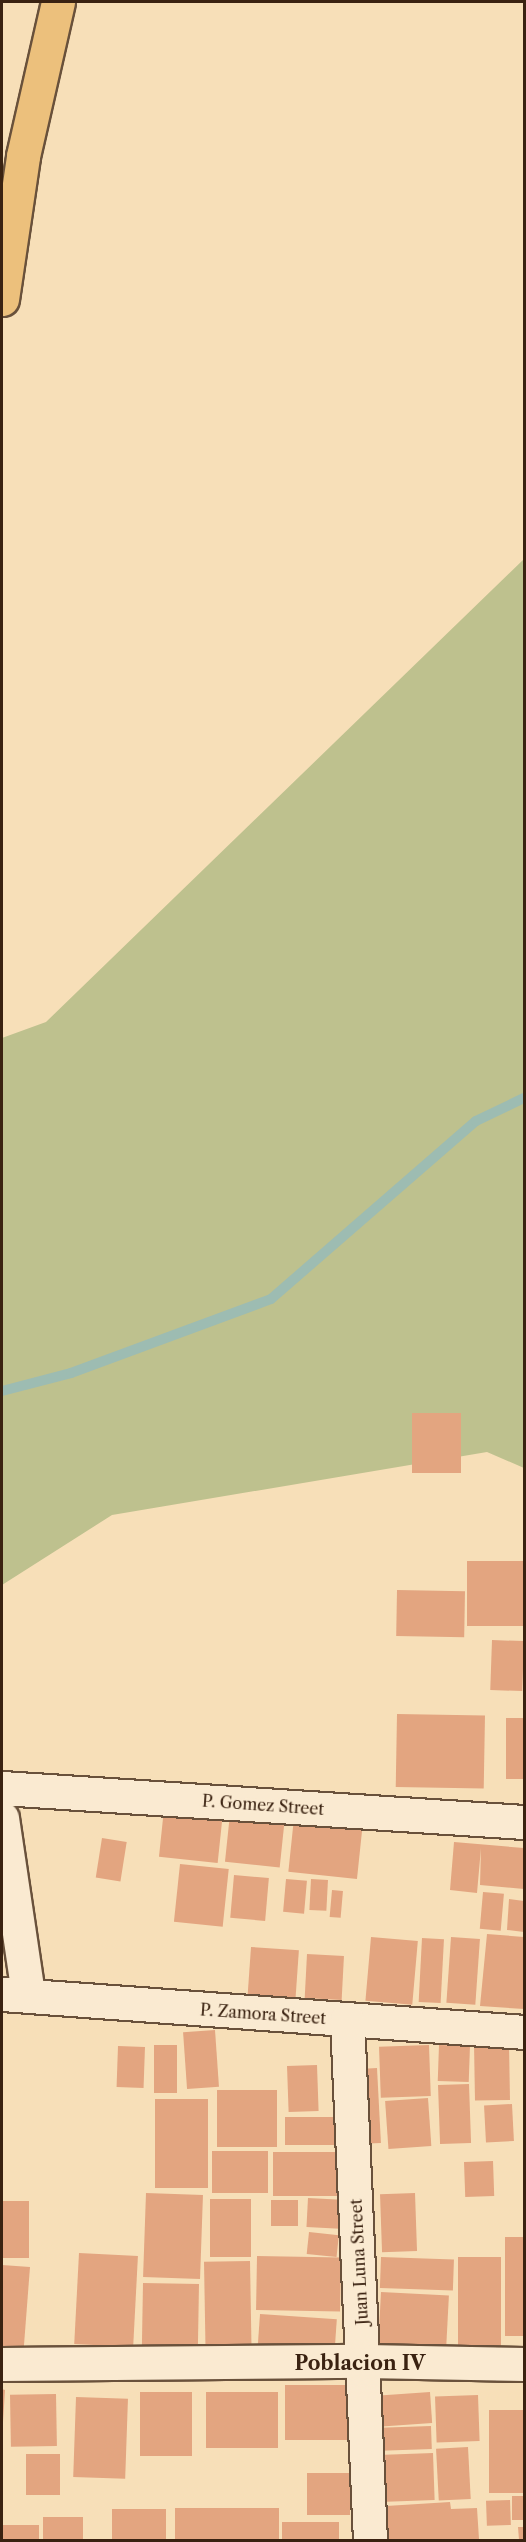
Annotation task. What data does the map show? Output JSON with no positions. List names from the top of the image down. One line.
{"streets":{"street":["P. Gomez Street","P. Zamora Street","Juan Luna Street"]},"crossings":[["P. Zamora Street","Juan Luna Street"]],"districts":["Poblacion IV"]}
